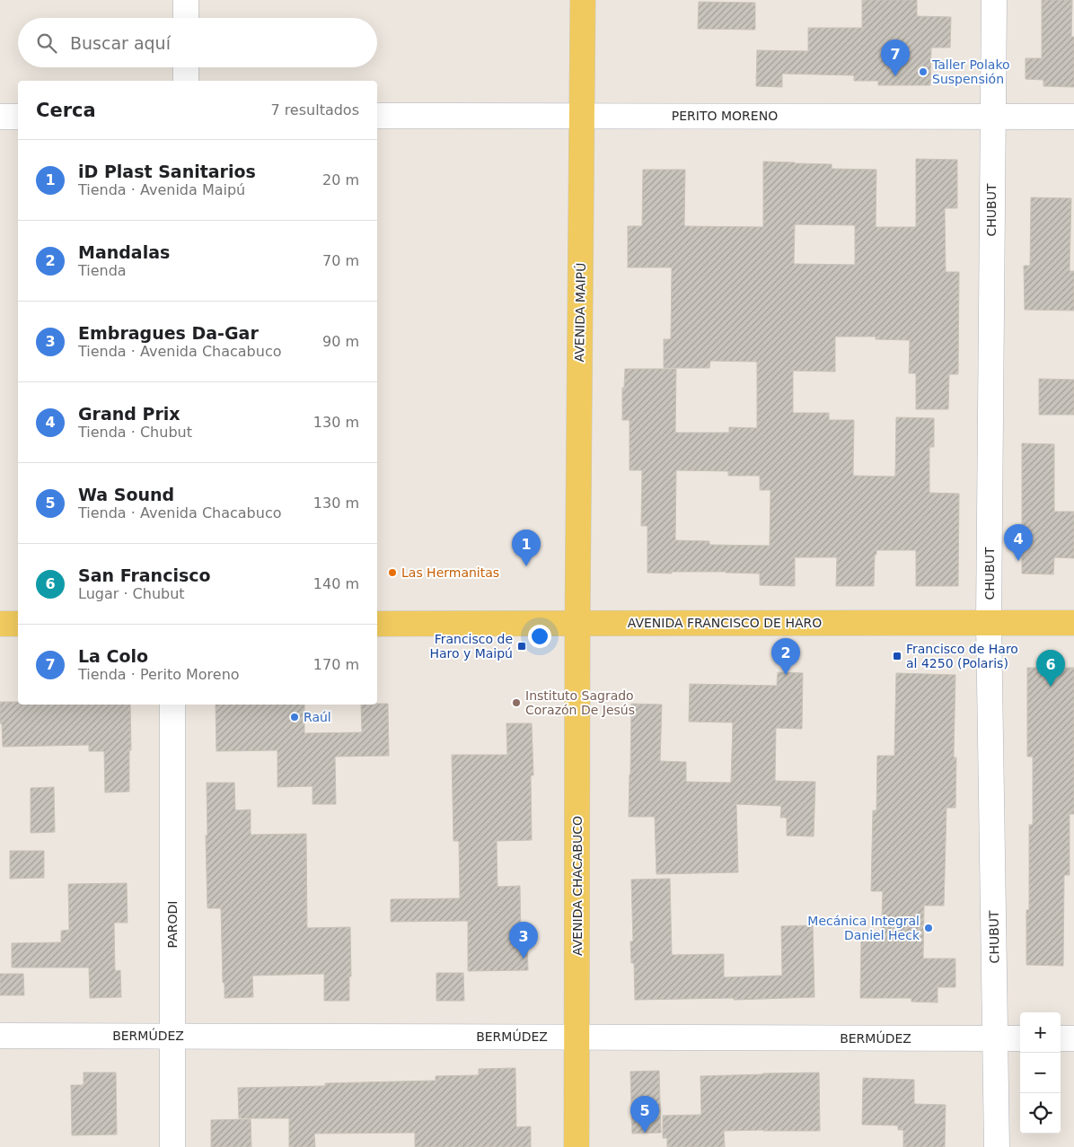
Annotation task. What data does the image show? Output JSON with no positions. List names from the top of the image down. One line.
{"streets":{"main road":["AVENIDA MAIPÚ","AVENIDA FRANCISCO DE HARO","AVENIDA CHACABUCO"],"street":["PERITO MORENO","CHUBUT","PARODI","BERMÚDEZ"]},"crossings":[["PERITO MORENO","CHUBUT"],["PERITO MORENO","AVENIDA MAIPÚ"],["CHUBUT","AVENIDA FRANCISCO DE HARO"],["CHUBUT","BERMÚDEZ"],["AVENIDA MAIPÚ","AVENIDA FRANCISCO DE HARO"],["AVENIDA MAIPÚ","AVENIDA CHACABUCO"],["AVENIDA FRANCISCO DE HARO","AVENIDA CHACABUCO"],["AVENIDA CHACABUCO","BERMÚDEZ"],["PARODI","BERMÚDEZ"]],"places":{"other":["Taller Polako Suspensión","Las Hermanitas","Instituto Sagrado Corazón De Jesús","Raúl","Mecánica Integral Daniel Heck"],"transit":["Francisco de Haro y Maipú","Francisco de Haro al 4250 (Polaris)"]},"page":{"search":"Buscar aquí","pins":["7","4","1","2","6","3","5"],"heading":["Cerca","7 resultados"],"list":[{"mark":"1","name":"iD Plast Sanitarios","note":"Tienda · Avenida Maipú","value":"20 m"},{"mark":"2","name":"Mandalas","note":"Tienda","value":"70 m"},{"mark":"3","name":"Embragues Da-Gar","note":"Tienda · Avenida Chacabuco","value":"90 m"},{"mark":"4","name":"Grand Prix","note":"Tienda · Chubut","value":"130 m"},{"mark":"5","name":"Wa Sound","note":"Tienda · Avenida Chacabuco","value":"130 m"},{"mark":"6","name":"San Francisco","note":"Lugar · Chubut","value":"140 m"},{"mark":"7","name":"La Colo","note":"Tienda · Perito Moreno","value":"170 m"}],"map_buttons":["+","−"]}}
